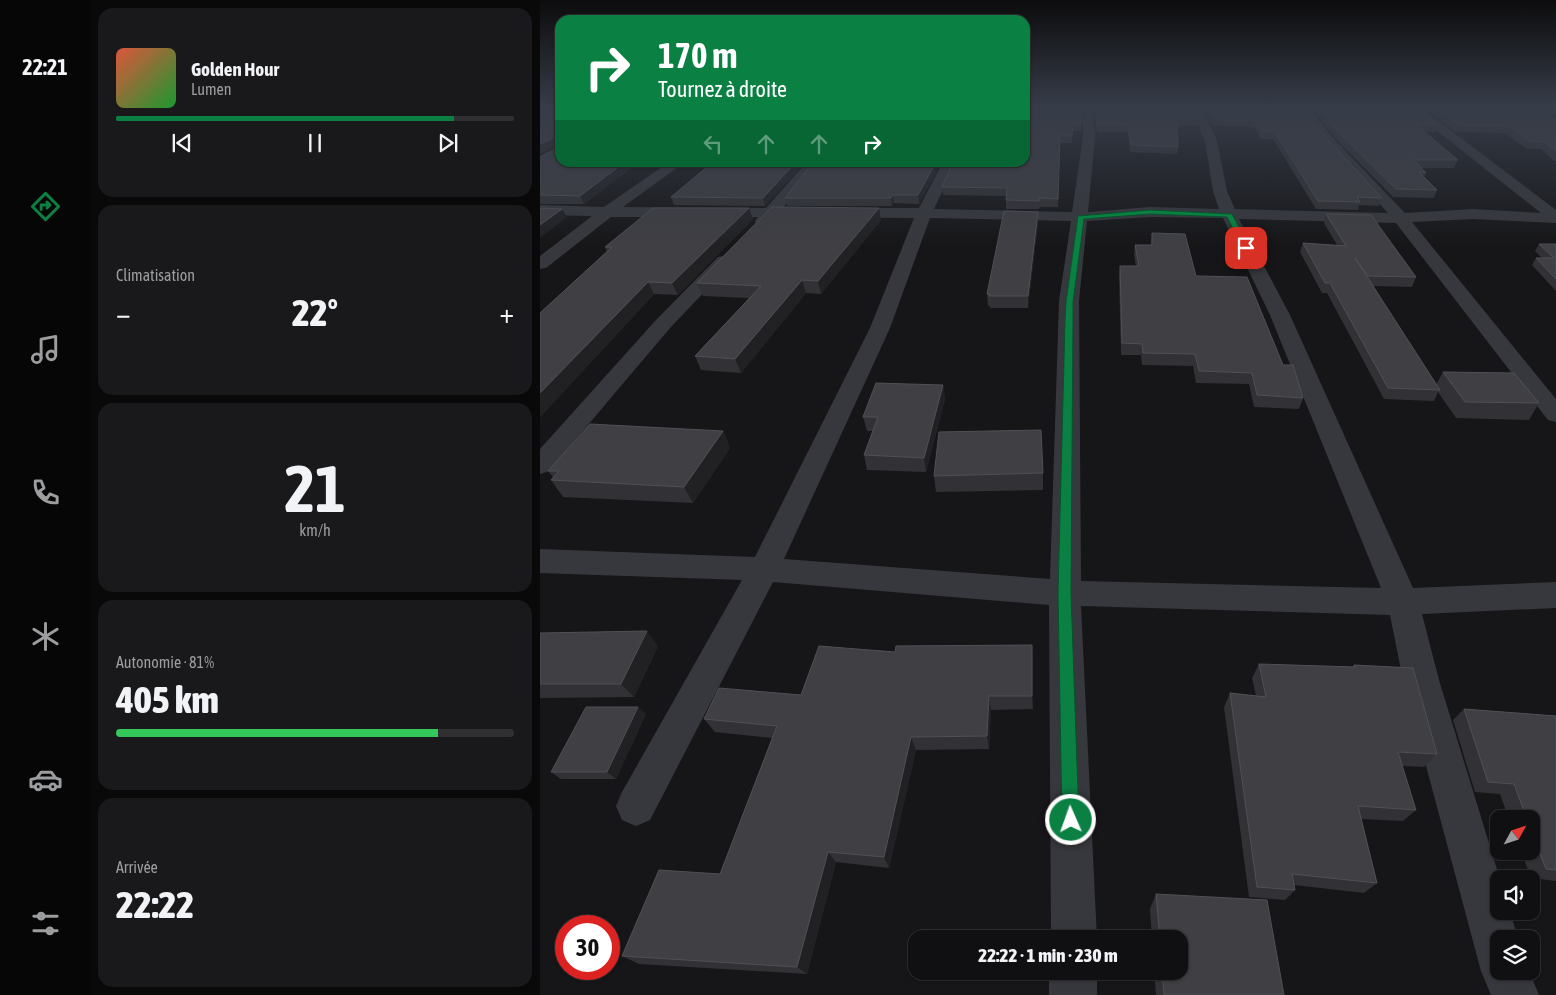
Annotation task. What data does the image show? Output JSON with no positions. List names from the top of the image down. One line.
{"north":"top right","page":{"tabs":"22:21","turn":["170 m","Tournez à droite"],"song":["Golden Hour","Lumen"],"tile":["Climatisation",["21","km/h"],["Autonomie · 81%","405 km"],["Arrivée","22:22"]],"heat":["−","22°","+"],"limit":"30","trip":"22:22 · 1 min · 230 m"}}
